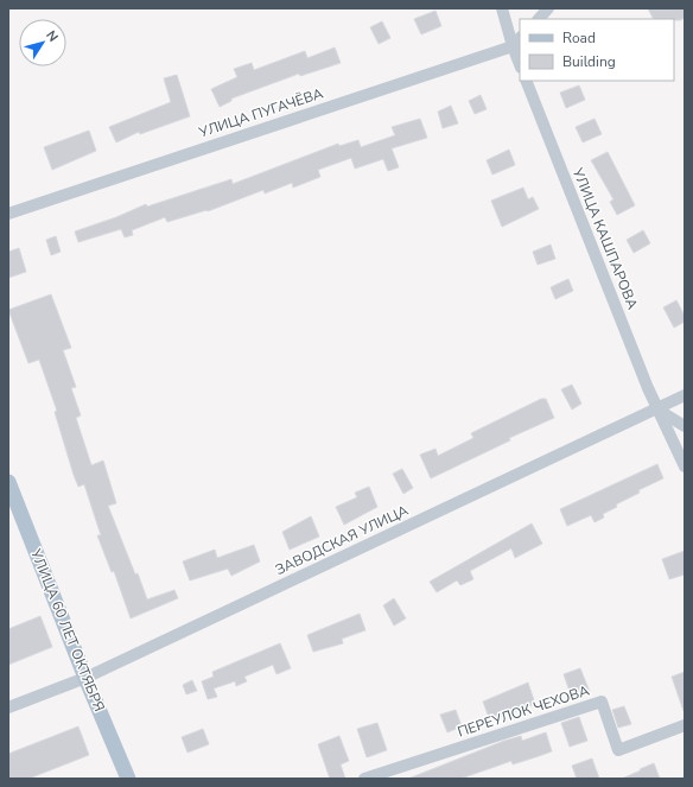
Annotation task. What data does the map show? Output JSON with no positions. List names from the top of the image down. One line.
{"streets":{"main road":["УЛИЦА 60 ЛЕТ ОКТЯБРЯ"],"street":["УЛИЦА ПУГАЧЁВА","УЛИЦА КАШПАРОВА","ЗАВОДСКАЯ УЛИЦА","ПЕРЕУЛОК ЧЕХОВА"]},"crossings":[["УЛИЦА КАШПАРОВА","ЗАВОДСКАЯ УЛИЦА"],["ЗАВОДСКАЯ УЛИЦА","УЛИЦА 60 ЛЕТ ОКТЯБРЯ"]],"legend":["Road","Building"],"north":"top right"}
